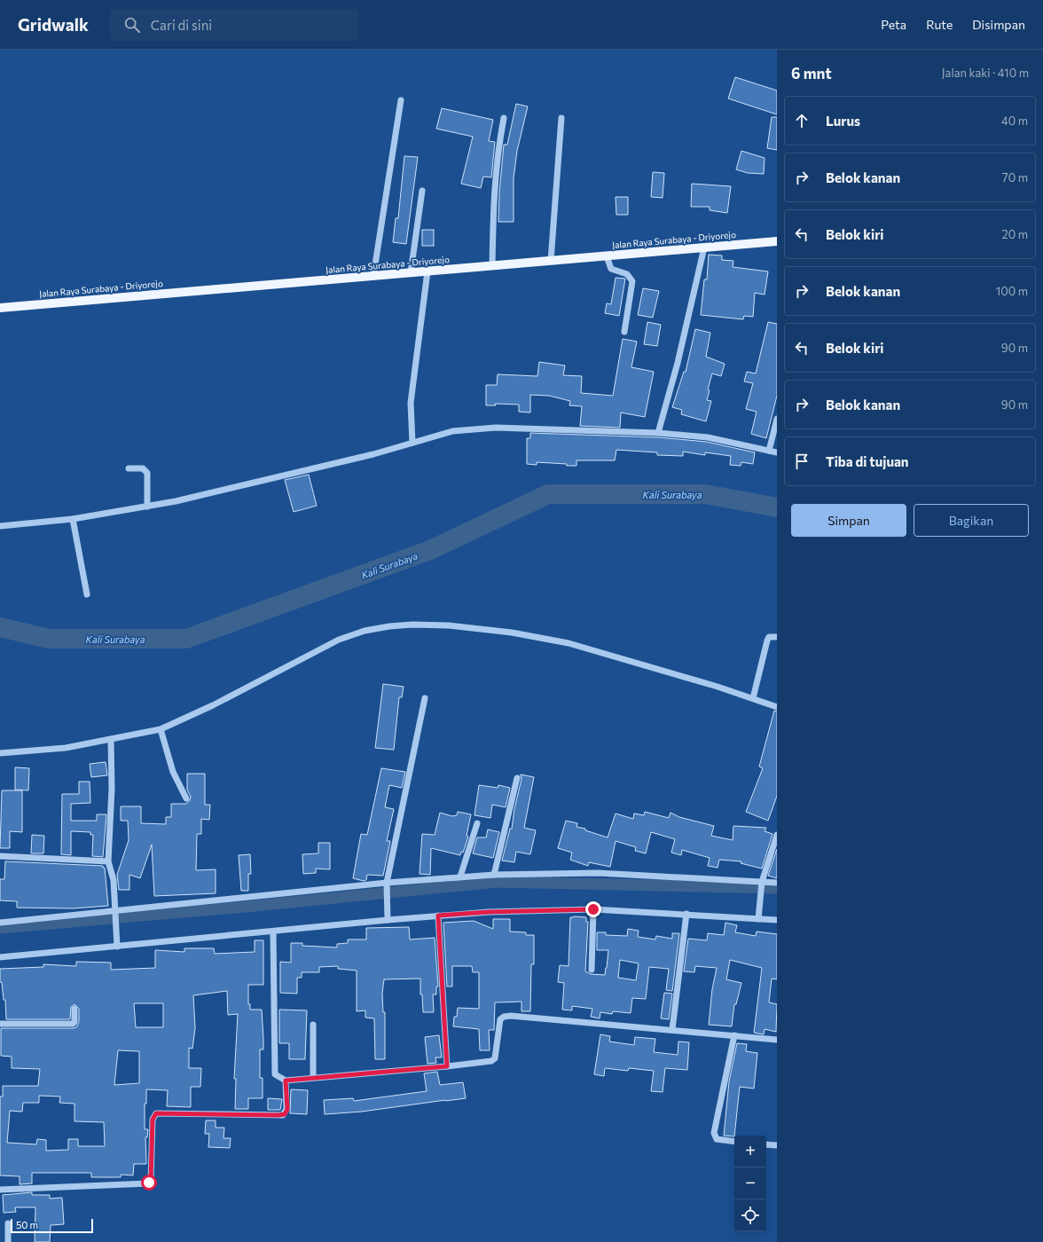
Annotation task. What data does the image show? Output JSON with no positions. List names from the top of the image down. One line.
{"streets":{"main road":["Jalan Raya Surabaya - Driyorejo"]},"water":["Kali Surabaya"],"scale_bar":"50 m","page":{"header":"Gridwalk","search":"Cari di sini","nav":["Peta","Rute","Disimpan"],"heading":["6 mnt","Jalan kaki · 410 m"],"list":[["Lurus","40 m"],["Belok kanan","70 m"],["Belok kiri","20 m"],["Belok kanan","100 m"],["Belok kiri","90 m"],["Belok kanan","90 m"],"Tiba di tujuan"],"buttons":["Simpan","Bagikan"],"map_buttons":["+","−"],"scale":"50 m"}}
